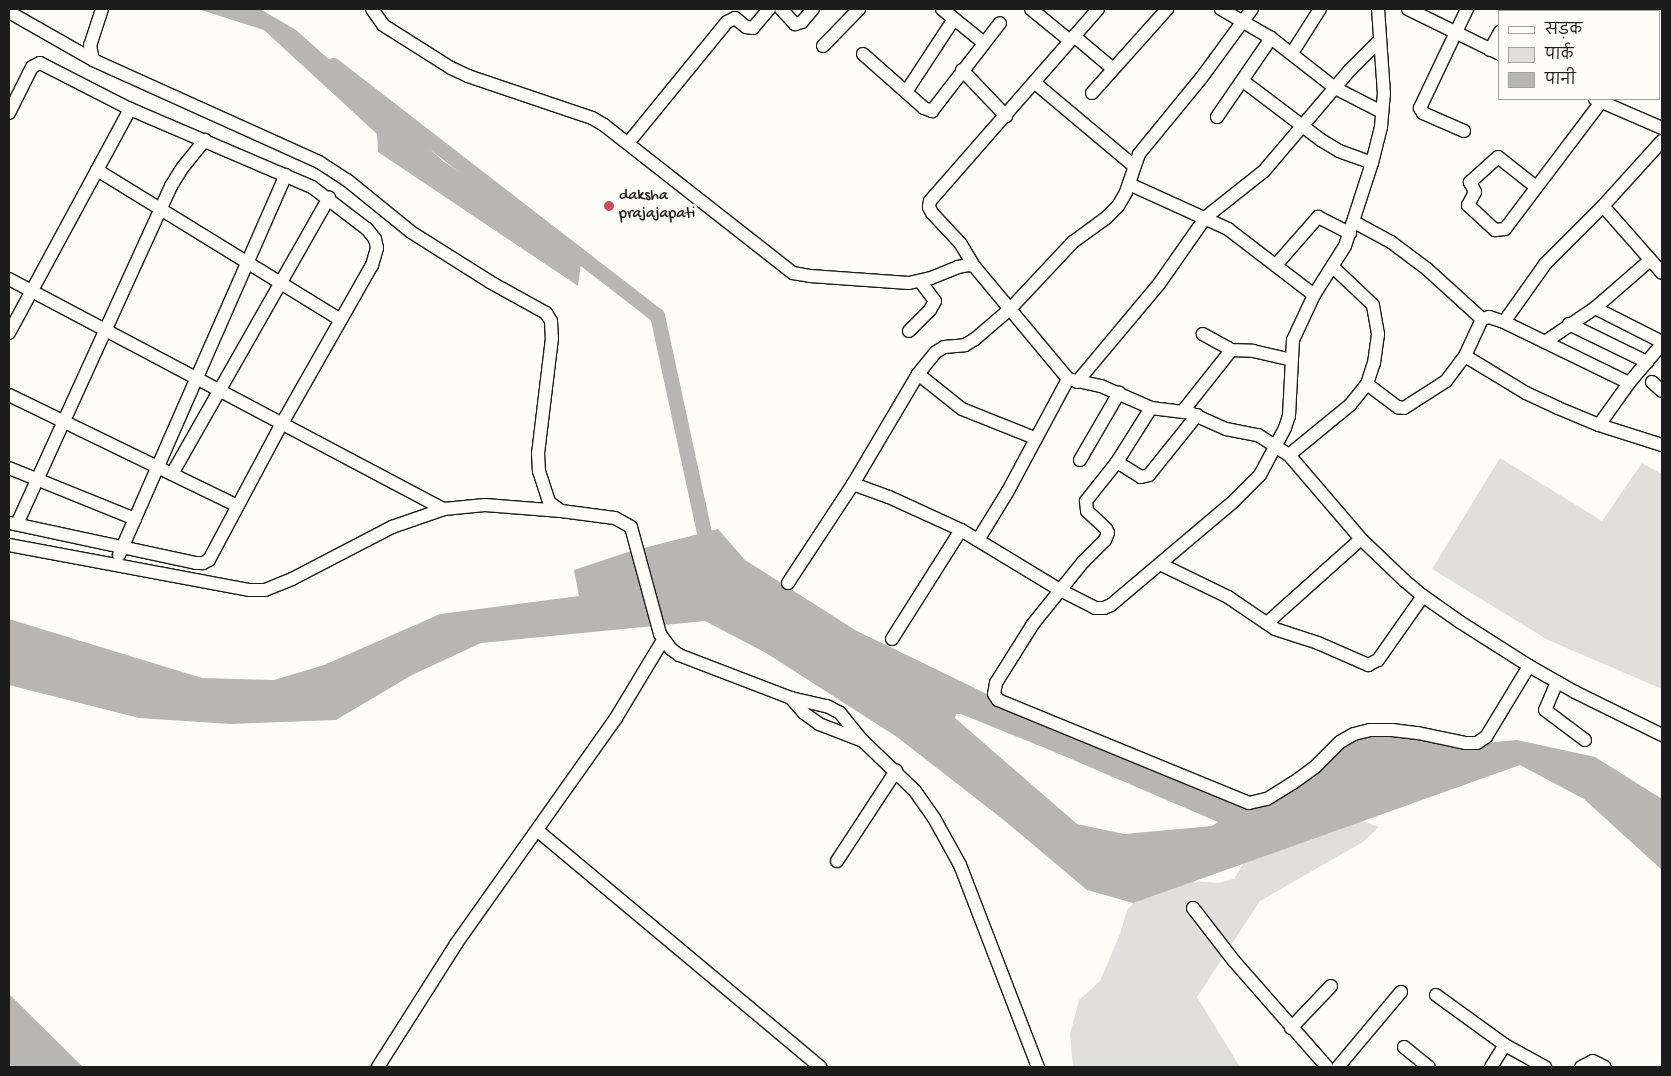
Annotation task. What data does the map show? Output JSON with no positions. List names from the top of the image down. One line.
{"places":["daksha prajajapati"],"legend":["सड़क","पार्क","पानी"]}
